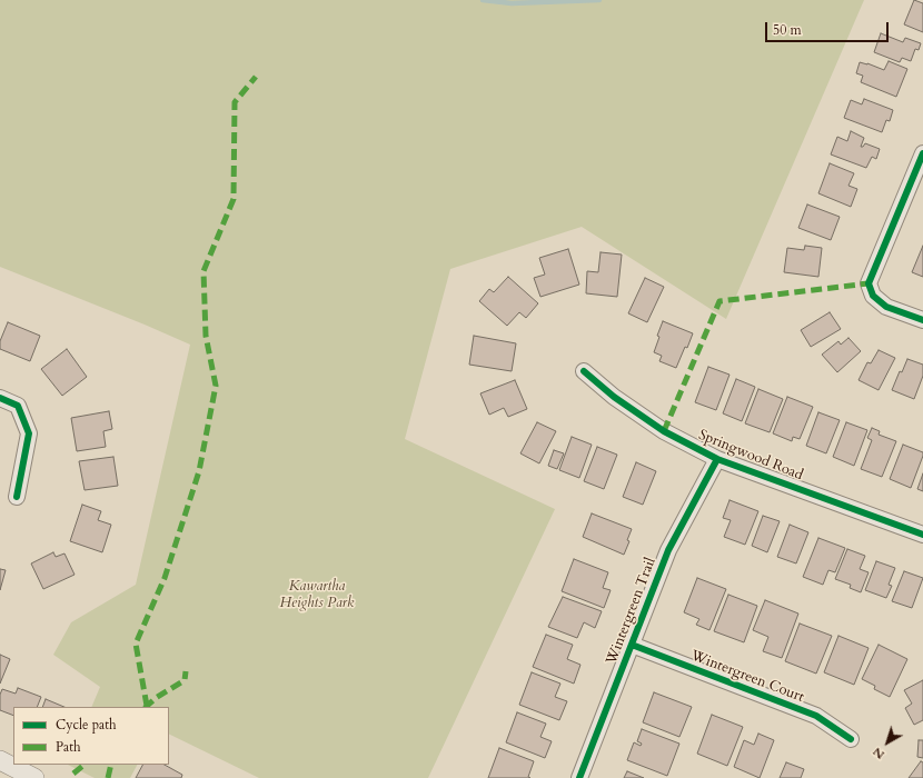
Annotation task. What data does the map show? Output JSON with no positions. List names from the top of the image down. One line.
{"streets":{"street":["Springwood Road","Wintergreen Trail","Wintergreen Court"]},"crossings":[["Springwood Road","Wintergreen Trail"],["Wintergreen Trail","Wintergreen Court"]],"parks":["Kawartha Heights Park"],"legend":["Cycle path","Path"],"scale_bar":"50 m","north":"bottom left"}
